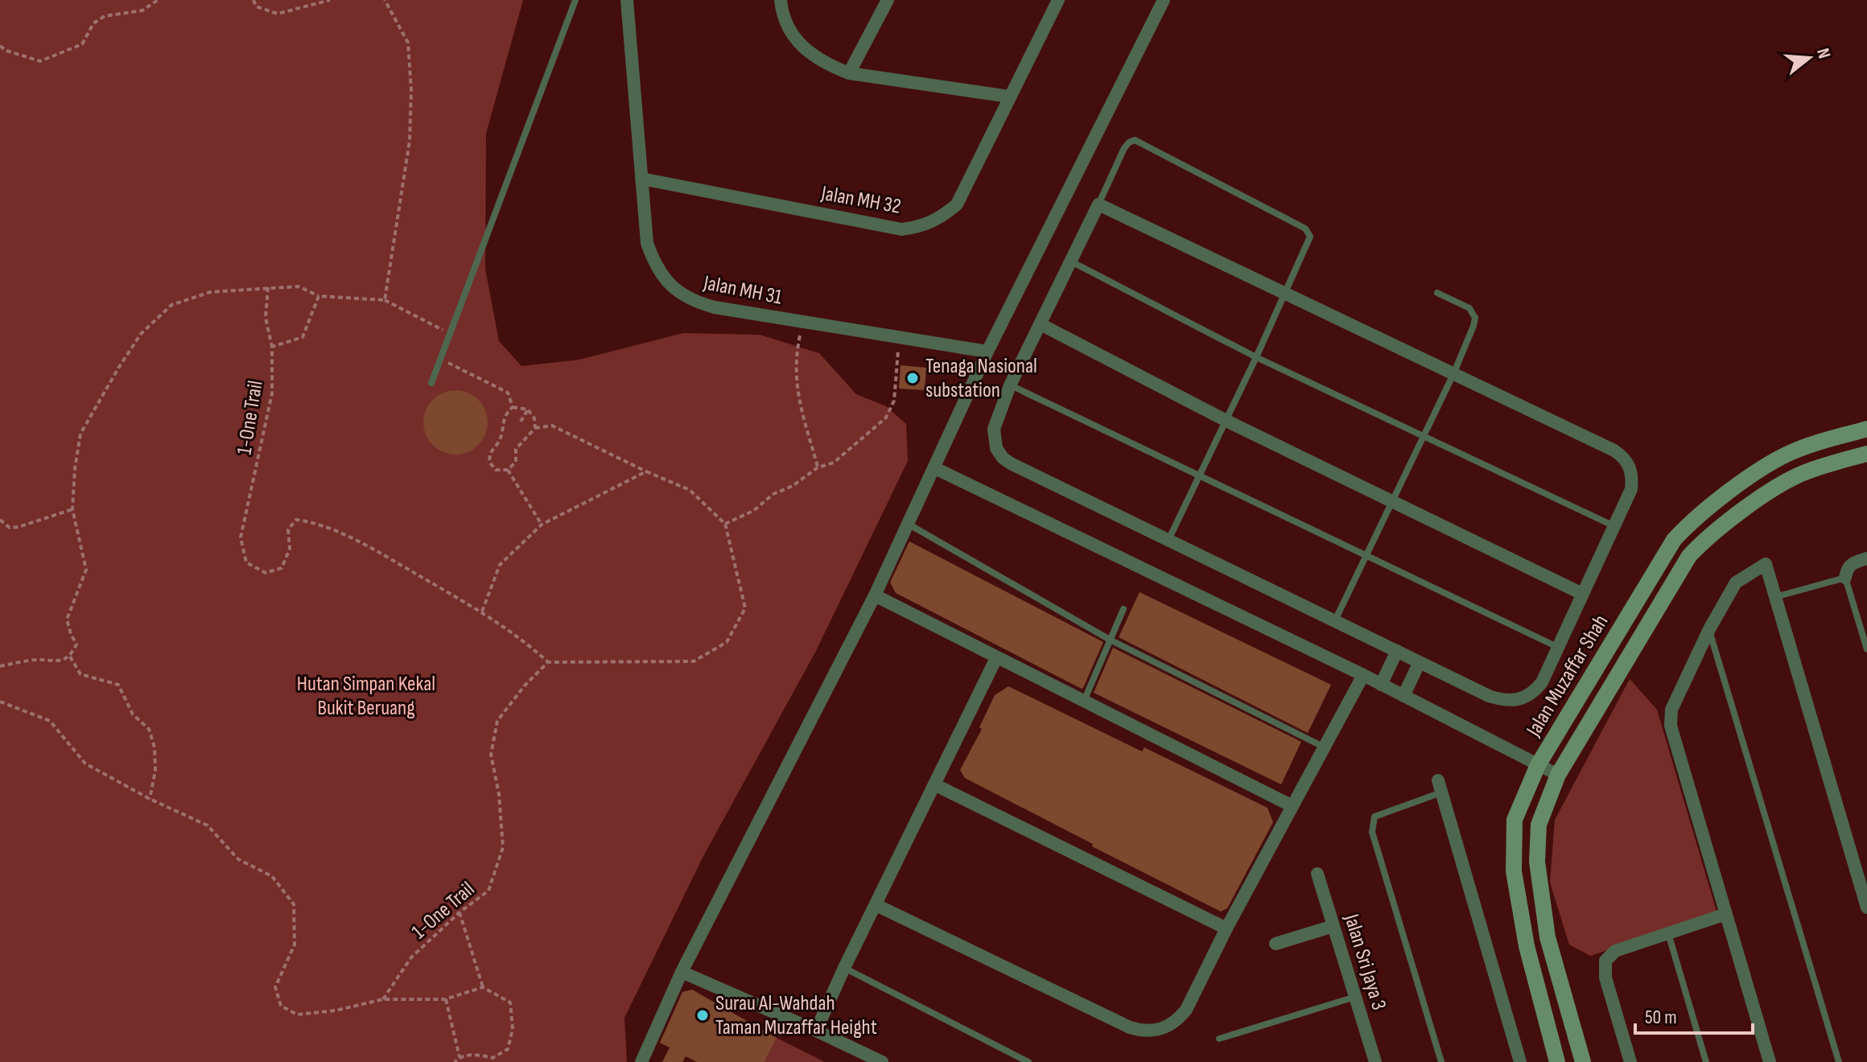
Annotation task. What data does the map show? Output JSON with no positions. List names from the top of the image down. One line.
{"streets":{"main road":["Jalan Muzaffar Shah"],"street":["Jalan MH 32","Jalan MH 31","Jalan Sri Jaya 3"],"path":["1-One Trail"]},"crossings":[["Jalan MH 32","Jalan MH 31"]],"parks":["Hutan Simpan Kekal Bukit Beruang"],"places":["Tenaga Nasional substation","Surau Al-Wahdah Taman Muzaffar Height"],"scale_bar":"50 m","north":"right"}
